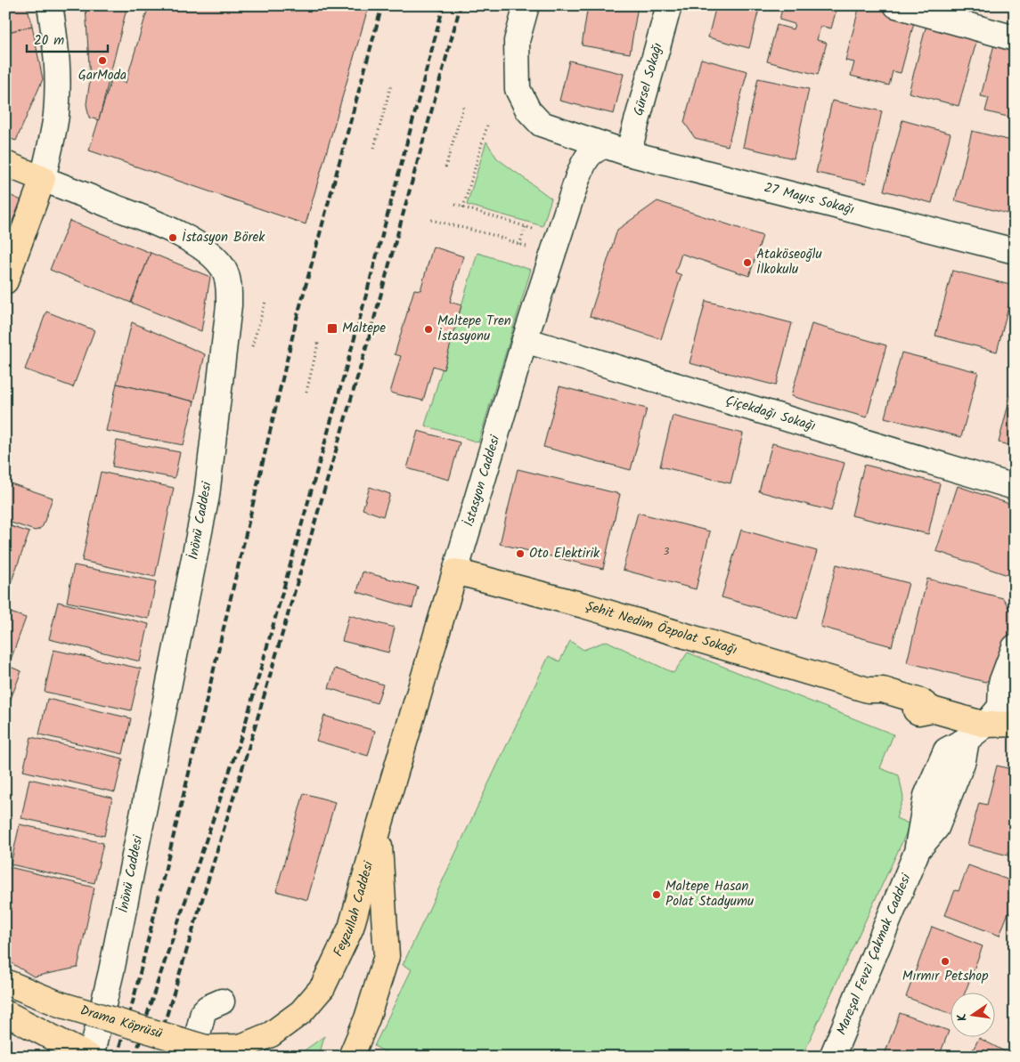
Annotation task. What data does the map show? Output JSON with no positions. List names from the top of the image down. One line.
{"streets":{"main road":["İstasyon Caddesi","İnönü Caddesi","Şehit Nedim Özpolat Sokağı","Feyzullah Caddesi","Drama Köprüsü"],"street":["Gürsel Sokağı","27 Mayıs Sokağı","Çiçekdağı Sokağı","Mareşal Fevzi Çakmak Caddesi"]},"crossings":[["Gürsel Sokağı","27 Mayıs Sokağı"],["27 Mayıs Sokağı","İstasyon Caddesi"],["Çiçekdağı Sokağı","İstasyon Caddesi"],["İstasyon Caddesi","Şehit Nedim Özpolat Sokağı"],["İstasyon Caddesi","Feyzullah Caddesi"],["Şehit Nedim Özpolat Sokağı","Mareşal Fevzi Çakmak Caddesi"],["Feyzullah Caddesi","Drama Köprüsü"]],"places":{"other":["GarModa","İstasyon Börek","Ataköseoğlu İlkokulu","Maltepe Tren İstasyonu","Oto Elektirik","Maltepe Hasan Polat Stadyumu","Mırmır Petshop"],"transit":["Maltepe"]},"house_numbers":["3"],"scale_bar":"20 m","north":"left"}
